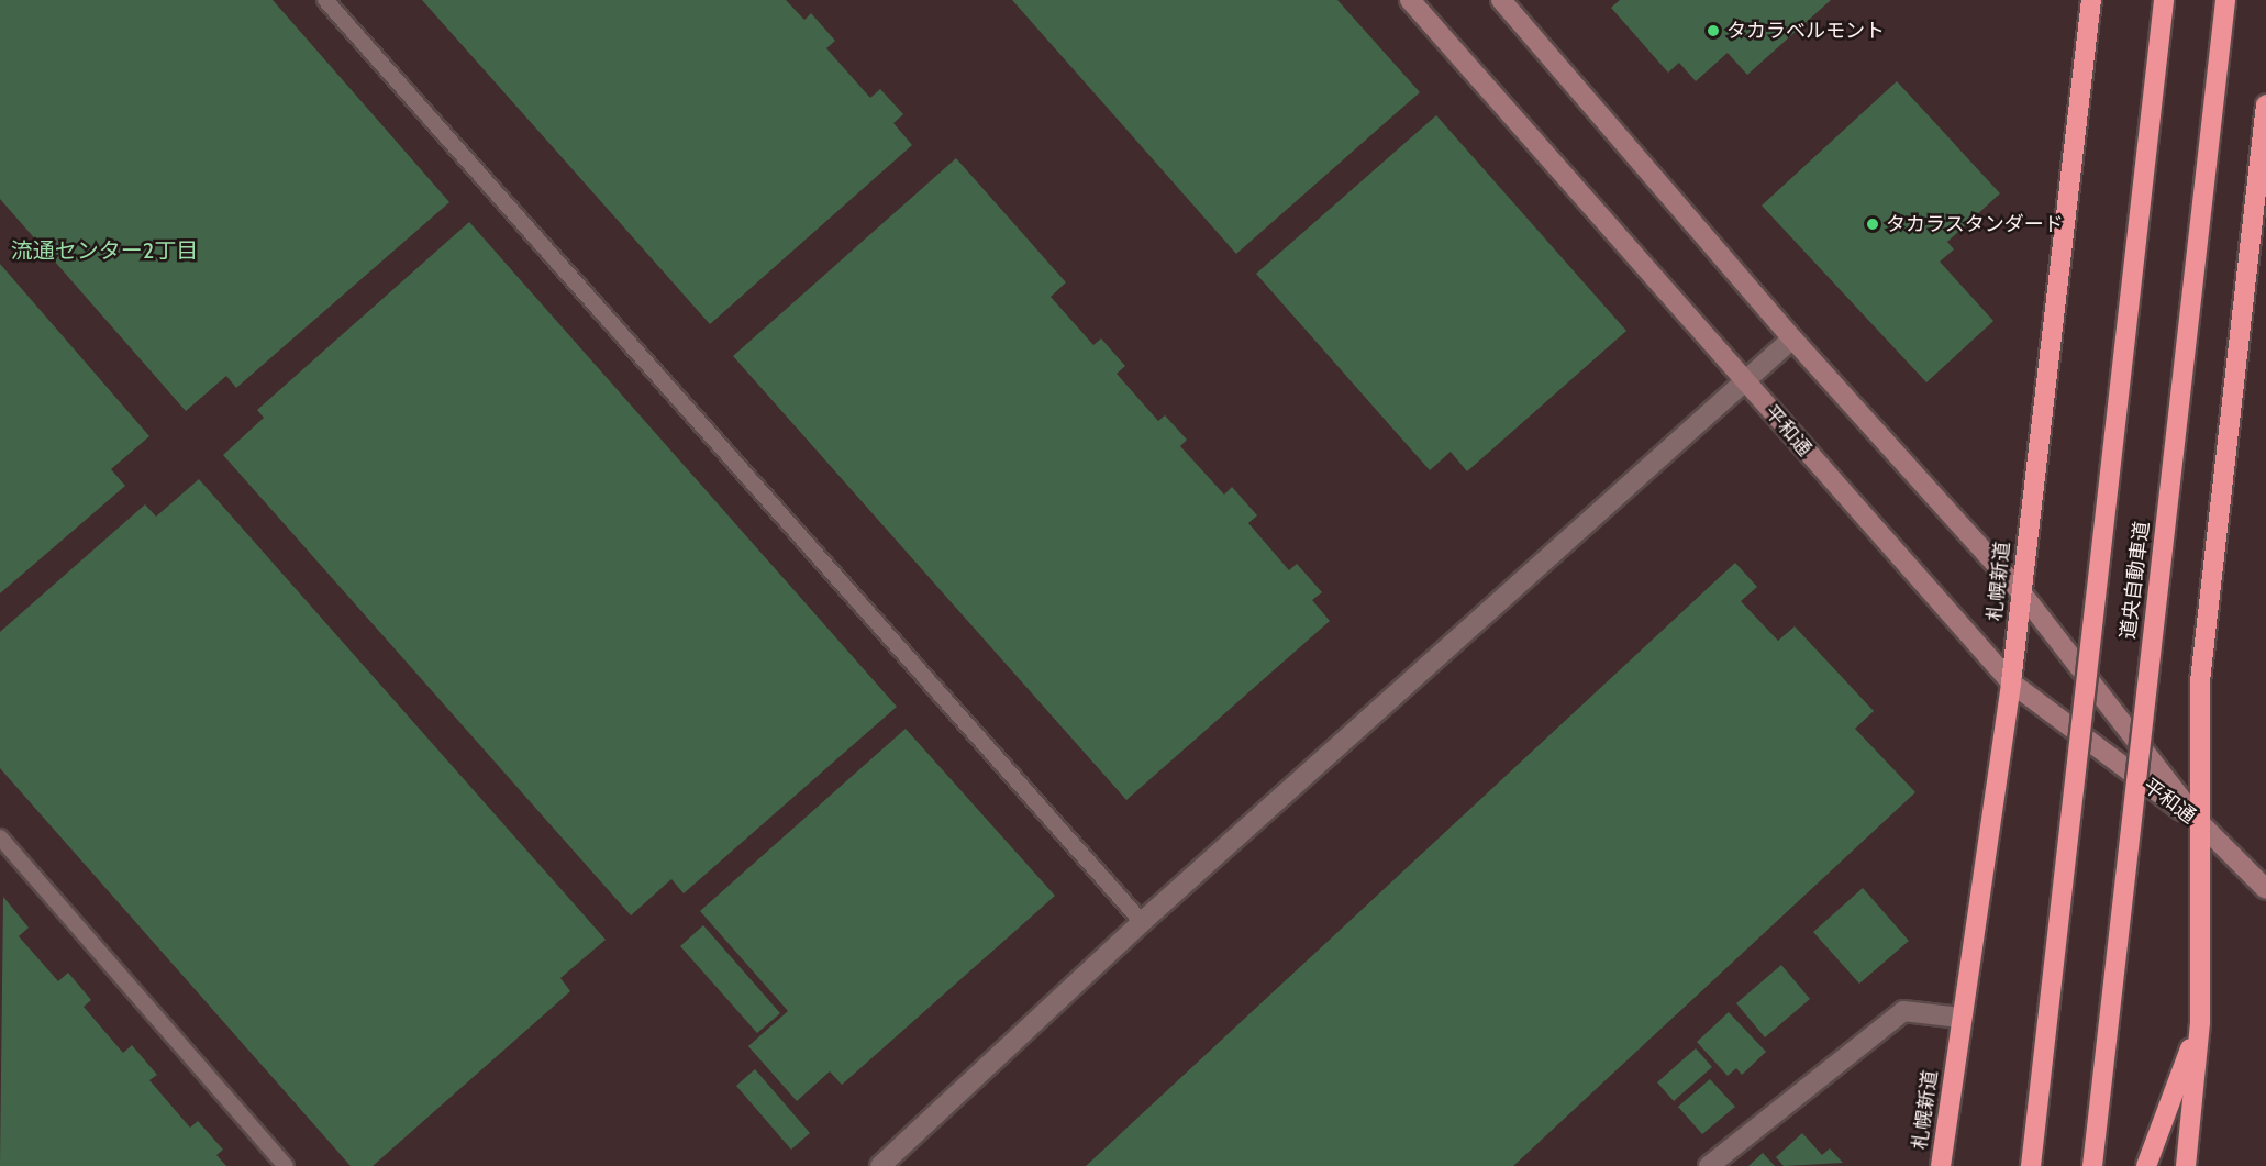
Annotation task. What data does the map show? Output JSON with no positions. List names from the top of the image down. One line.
{"streets":{"highway":["道央自動車道","札幌新道"],"street":["平和通"]},"crossings":[["平和通","札幌新道"]],"districts":["流通センター2丁目"],"places":["タカラベルモント","タカラスタンダード"]}
